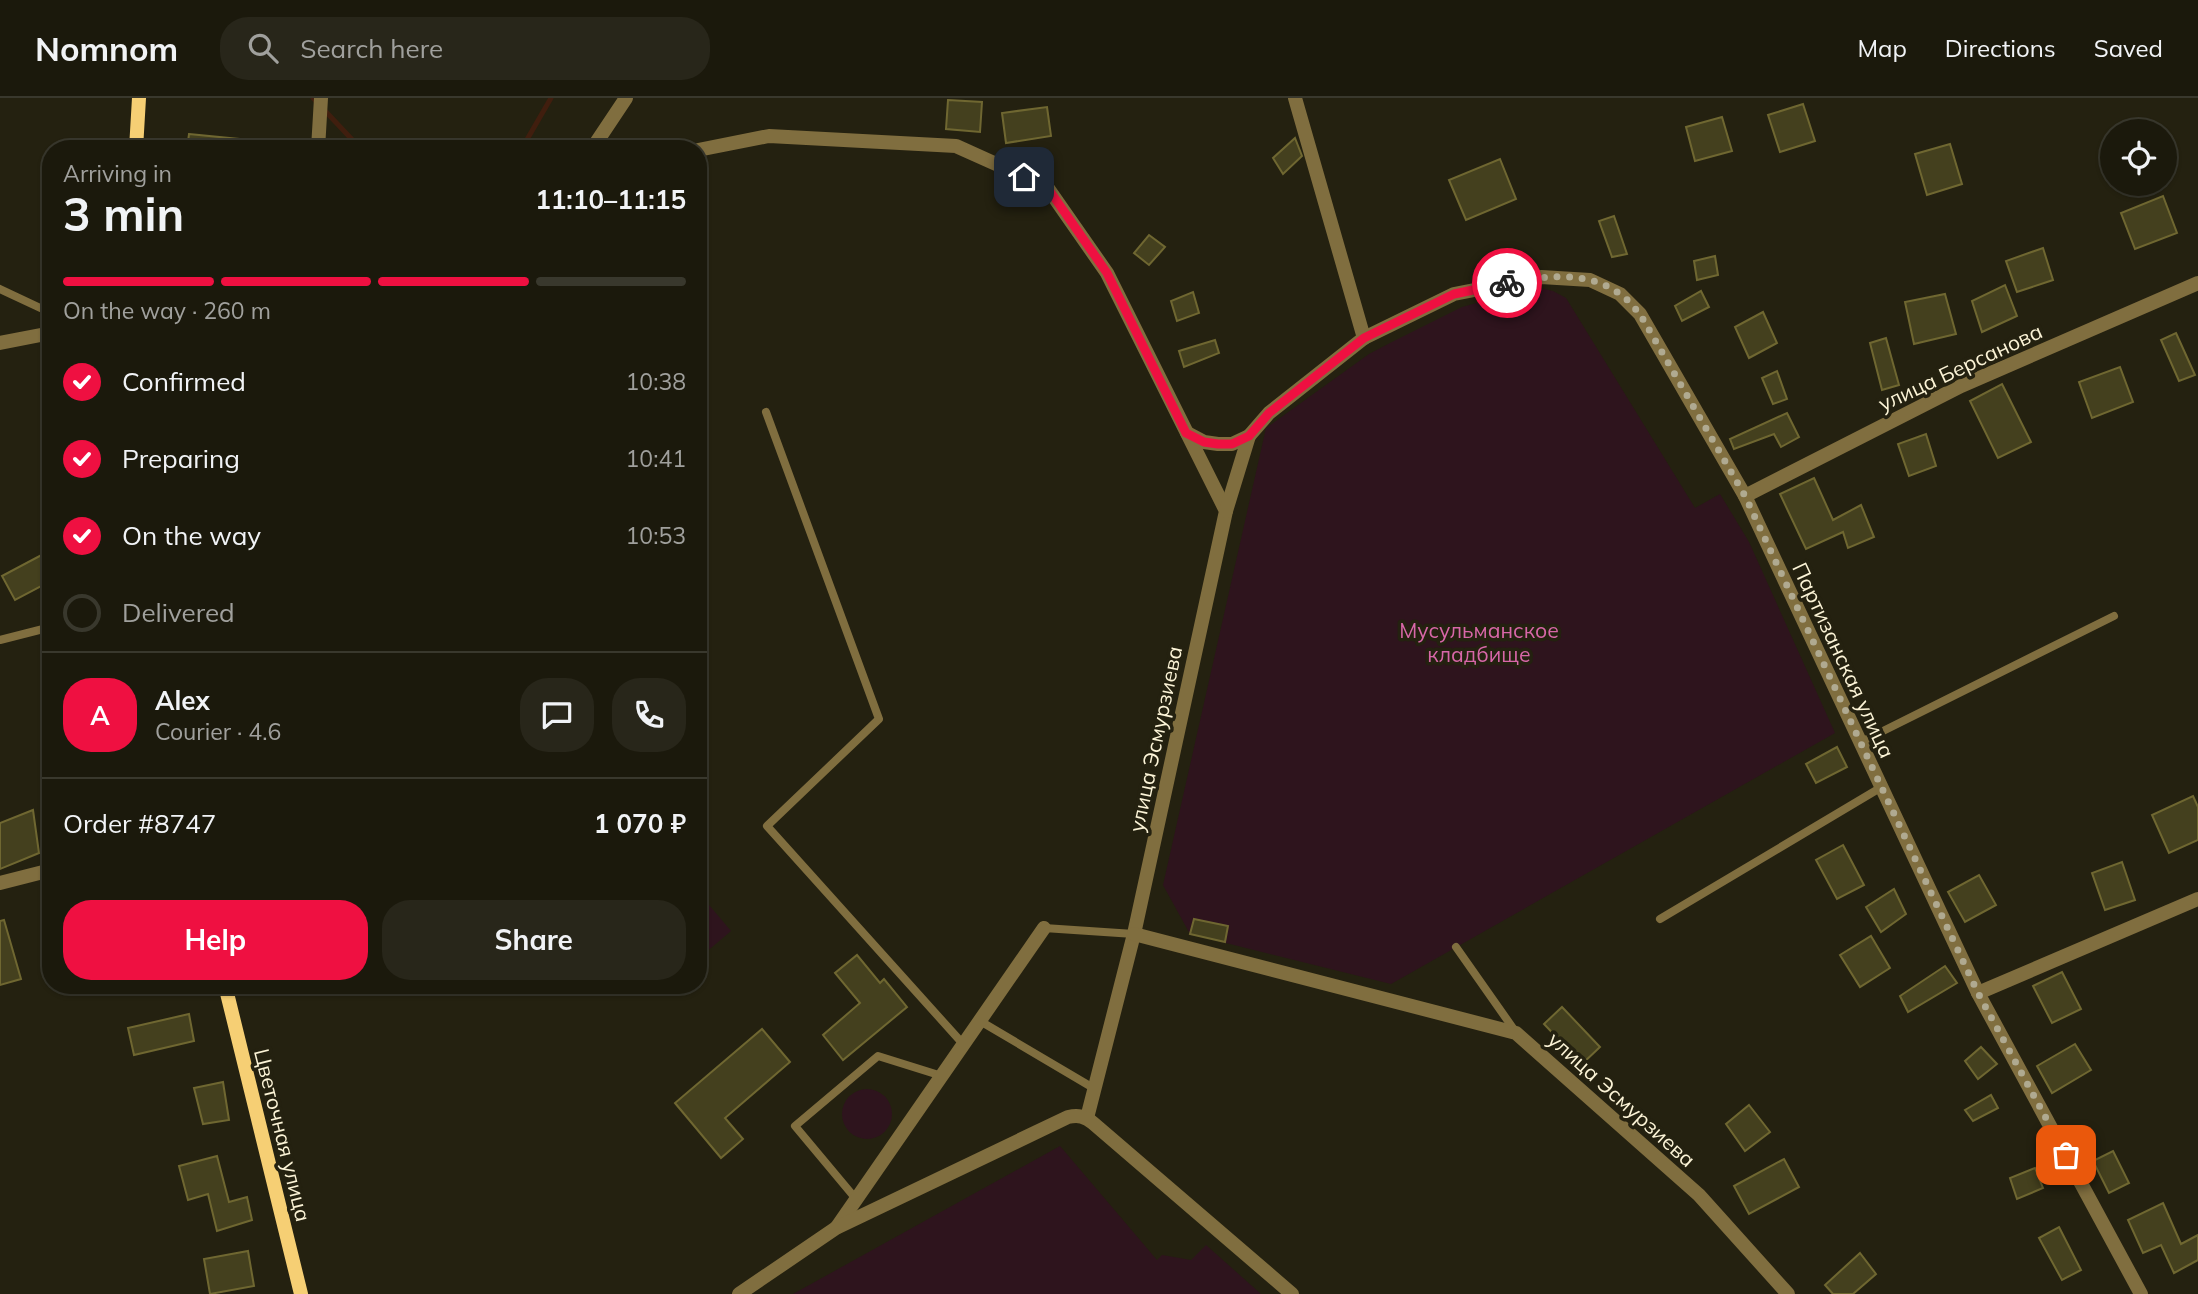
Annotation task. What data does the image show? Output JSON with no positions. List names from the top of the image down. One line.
{"streets":{"street":["улица Берсанова","Партизанская улица","улица Эсмурзиева","Цветочная улица"]},"crossings":[["улица Берсанова","Партизанская улица"],["Партизанская улица","улица Эсмурзиева"]],"parks":["Мусульманское кладбище"],"page":{"header":"Nomnom","search":"Search here","nav":["Map","Directions","Saved"],"heading":["3 min","Arriving in","11:10–11:15"],"panel":["Alex","Courier · 4.6","Order #8747","1 070 ₽"],"bar":"On the way · 260 m","list":[["Confirmed","10:38"],["Preparing","10:41"],["On the way","10:53"],"Delivered"],"round":"A","buttons":["Help","Share"]}}
